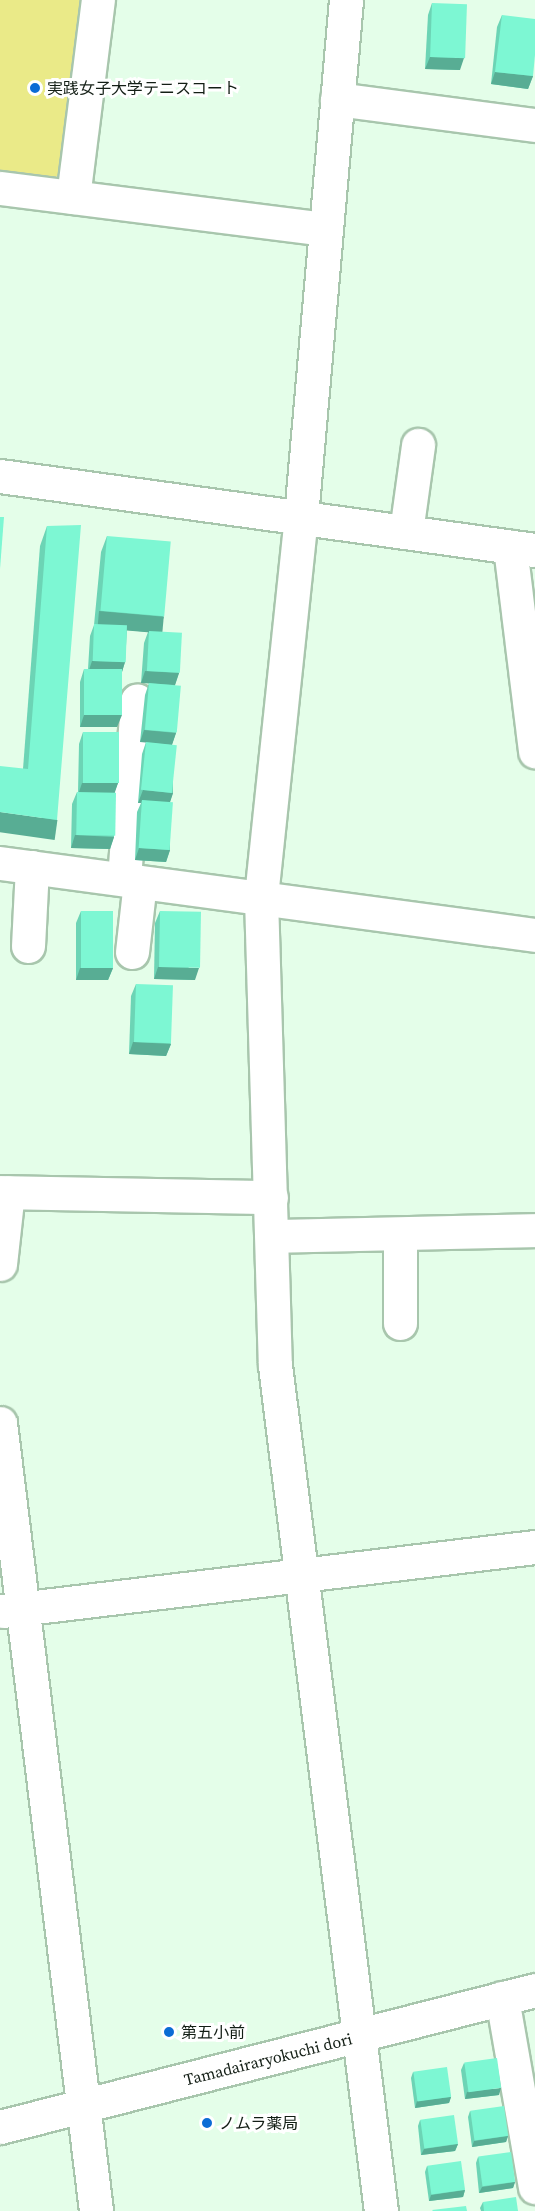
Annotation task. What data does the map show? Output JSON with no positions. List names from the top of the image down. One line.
{"streets":{"street":["Tamadairaryokuchi dori"]},"places":["実践女子大学テニスコート","第五小前","ノムラ薬局"]}
